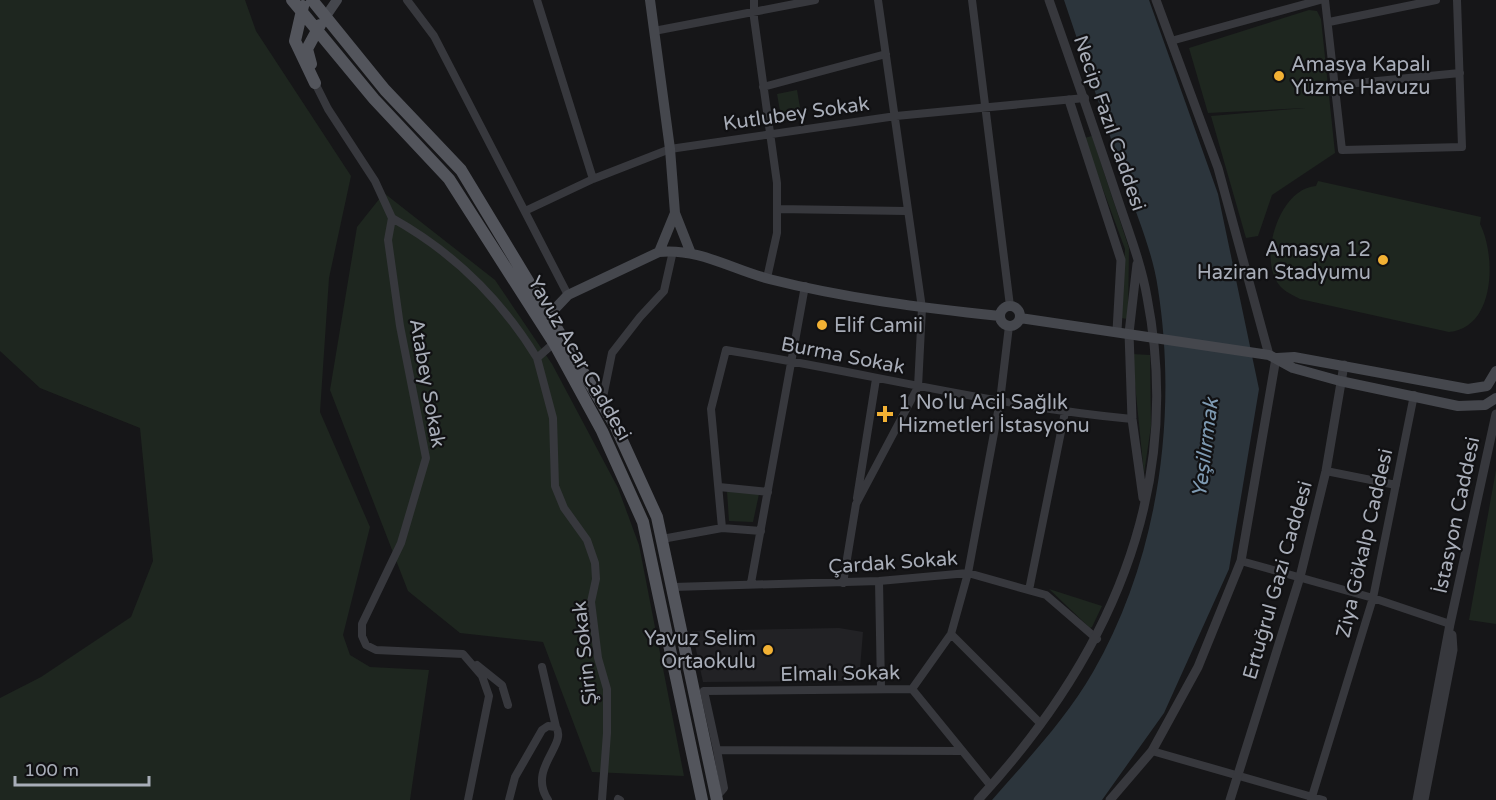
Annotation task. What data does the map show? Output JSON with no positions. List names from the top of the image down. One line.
{"streets":{"main road":["Yavuz Acar Caddesi"],"street":["Kutlubey Sokak","Necip Fazıl Caddesi","Burma Sokak","Atabey Sokak","İstasyon Caddesi","Ziya Gökalp Caddesi","Çardak Sokak","Ertuğrul Gazi Caddesi","Şirin Sokak","Elmalı Sokak"]},"crossings":[["Kutlubey Sokak","Necip Fazıl Caddesi"],["Necip Fazıl Caddesi","Burma Sokak"],["Necip Fazıl Caddesi","Çardak Sokak"],["Necip Fazıl Caddesi","Elmalı Sokak"],["Yavuz Acar Caddesi","Çardak Sokak"]],"water":["Yeşilırmak"],"places":{"other":["Amasya Kapalı Yüzme Havuzu","Amasya 12 Haziran Stadyumu","Elif Camii","Yavuz Selim Ortaokulu"],"health":["1 No'lu Acil Sağlık Hizmetleri İstasyonu"]},"scale_bar":"100 m"}
